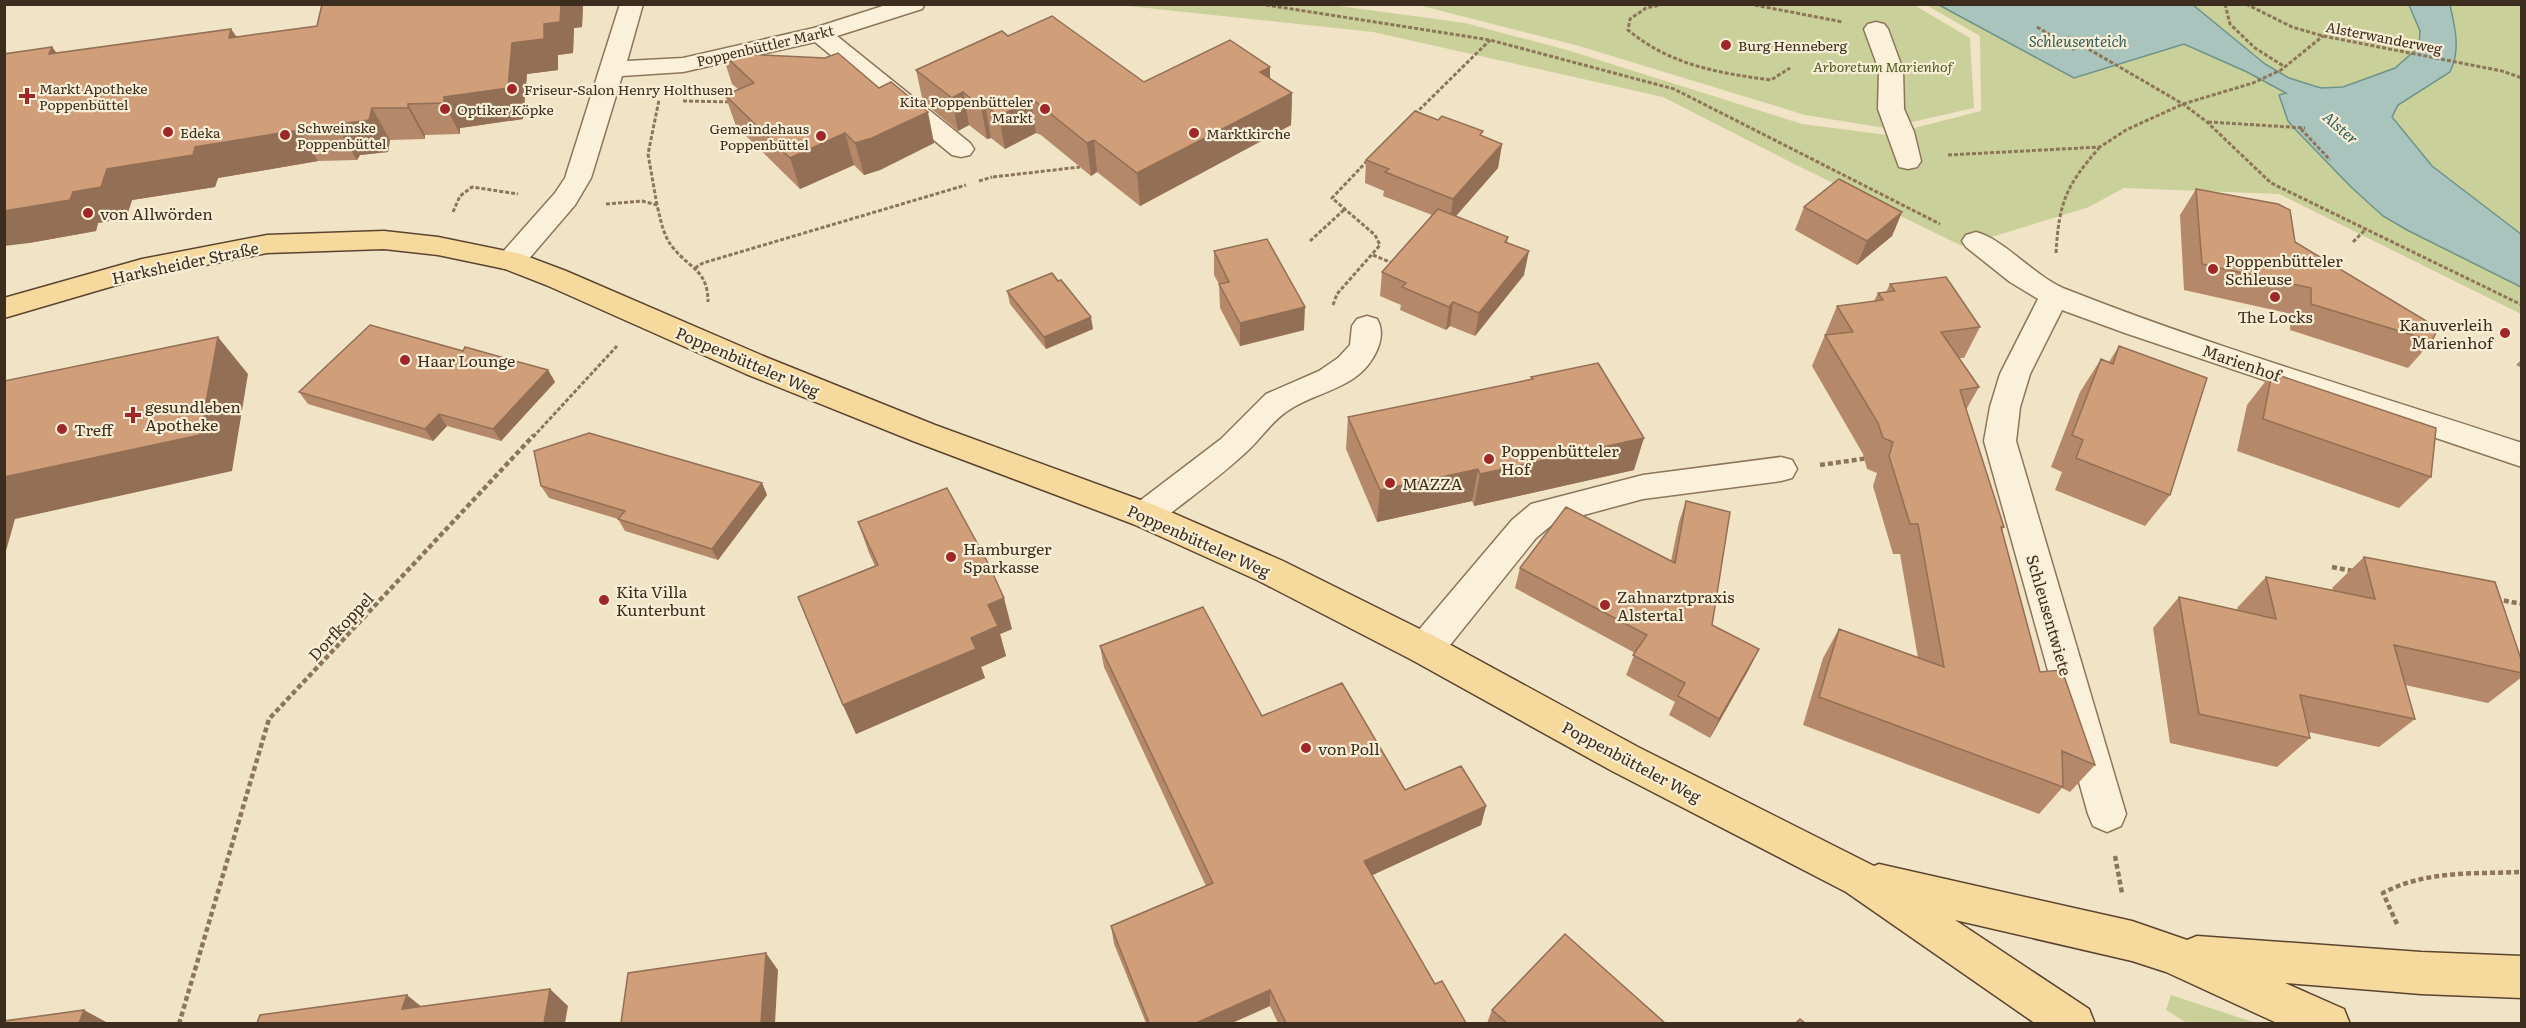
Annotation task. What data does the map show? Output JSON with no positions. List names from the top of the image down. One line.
{"streets":{"main road":["Harksheider Straße","Poppenbütteler Weg"],"street":["Poppenbüttler Markt","Marienhof","Schleusentwiete"],"path":["Alsterwanderweg","Dorfkoppel"]},"crossings":[["Harksheider Straße","Poppenbütteler Weg"],["Poppenbütteler Weg","Dorfkoppel"],["Marienhof","Schleusentwiete"]],"water":["Schleusenteich","Alster"],"parks":["Arboretum Marienhof"],"places":{"other":["Burg Henneberg","Friseur-Salon Henry Holthusen","Optiker Köpke","Kita Poppenbütteler Markt","Edeka","Marktkirche","Schweinske Poppenbüttel","Gemeindehaus Poppenbüttel","von Allwörden","Poppenbütteler Schleuse","The Locks","Kanuverleih Marienhof","Haar Lounge","Treff","Poppenbütteler Hof","MAZZA","Hamburger Sparkasse","Kita Villa Kunterbunt","Zahnarztpraxis Alstertal","von Poll"],"health":["Markt Apotheke Poppenbüttel","gesundleben Apotheke"]}}
